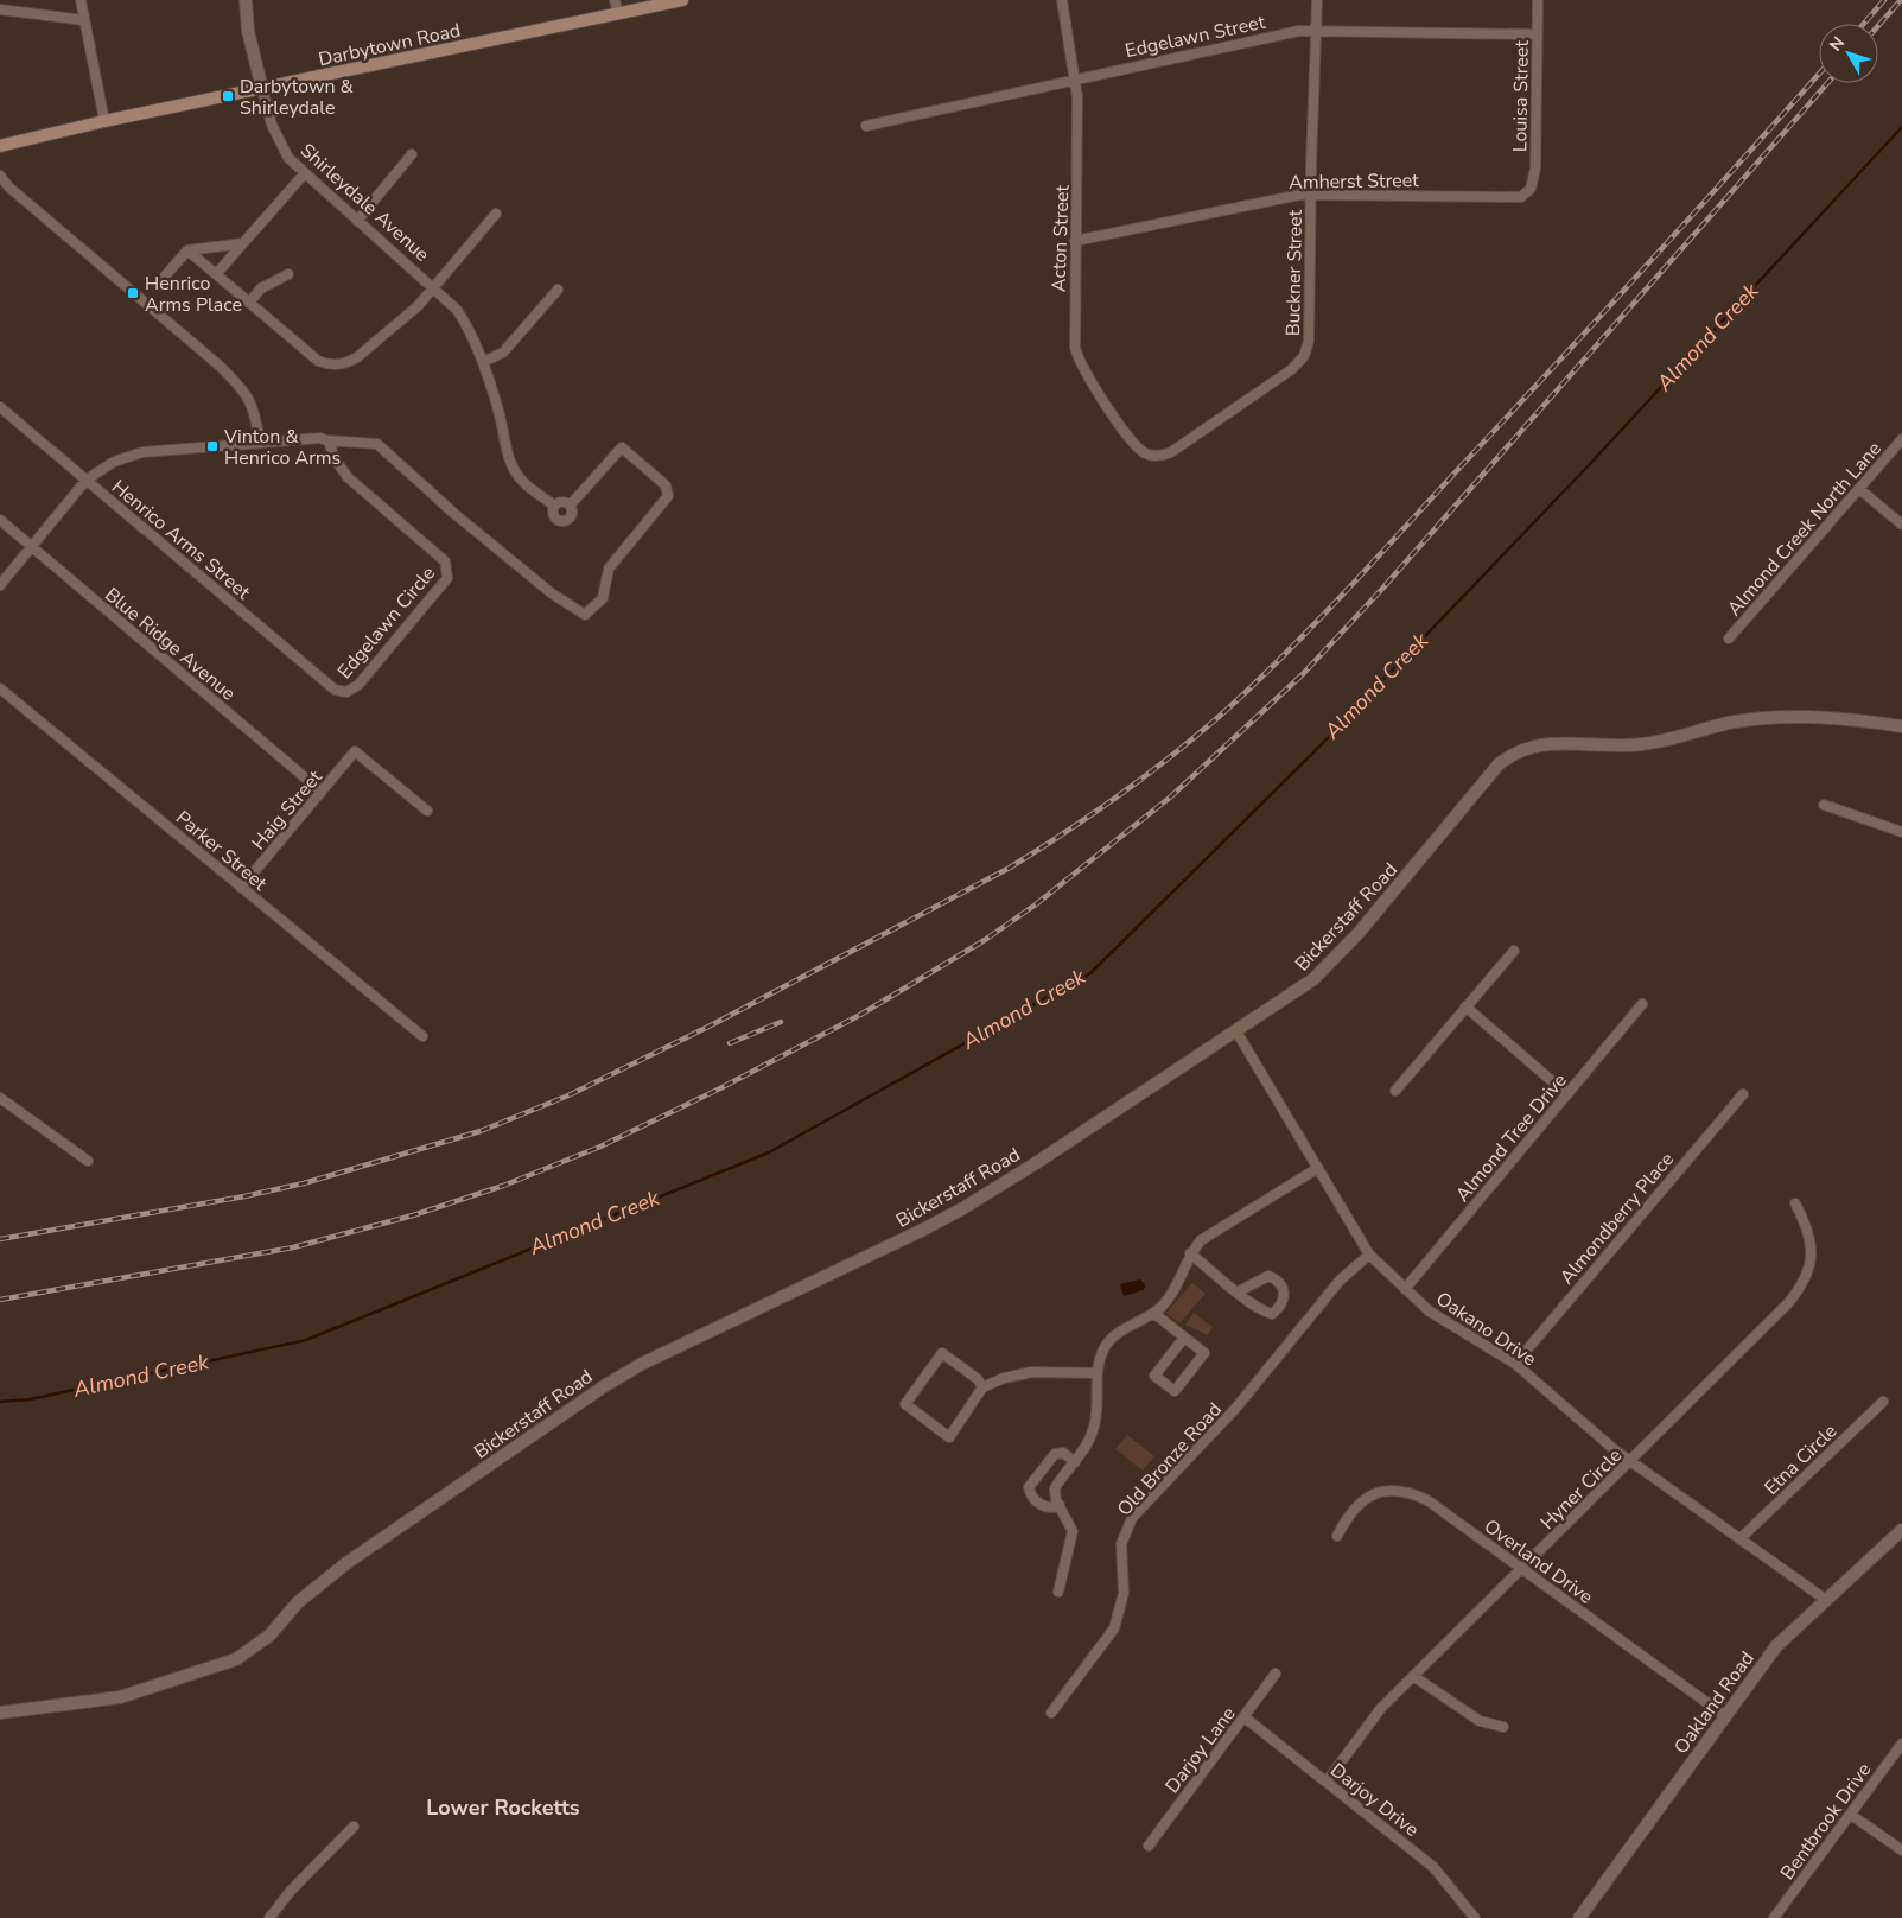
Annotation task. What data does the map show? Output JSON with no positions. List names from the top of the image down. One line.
{"streets":{"main road":["Darbytown Road"],"street":["Edgelawn Street","Louisa Street","Amherst Street","Shirleydale Avenue","Acton Street","Buckner Street","Almond Creek North Lane","Henrico Arms Street","Edgelawn Circle","Blue Ridge Avenue","Haig Street","Parker Street","Bickerstaff Road","Almond Tree Drive","Almondberry Place","Oakano Drive","Old Bronze Road","Etna Circle","Hyner Circle","Overland Drive","Oakland Road","Darjoy Lane","Darjoy Drive","Bentbrook Drive"]},"crossings":[["Edgelawn Street","Louisa Street"],["Edgelawn Street","Acton Street"],["Edgelawn Street","Buckner Street"],["Darbytown Road","Shirleydale Avenue"],["Louisa Street","Amherst Street"],["Amherst Street","Acton Street"],["Amherst Street","Buckner Street"],["Acton Street","Buckner Street"],["Henrico Arms Street","Edgelawn Circle"],["Blue Ridge Avenue","Haig Street"],["Haig Street","Parker Street"],["Bickerstaff Road","Oakano Drive"],["Almond Tree Drive","Oakano Drive"],["Almondberry Place","Oakano Drive"],["Oakano Drive","Old Bronze Road"],["Oakano Drive","Etna Circle"],["Oakano Drive","Hyner Circle"],["Oakano Drive","Oakland Road"],["Hyner Circle","Overland Drive"],["Hyner Circle","Darjoy Drive"],["Overland Drive","Oakland Road"],["Darjoy Lane","Darjoy Drive"]],"districts":["Lower Rocketts"],"water":["Almond Creek"],"places":{"transit":["Darbytown & Shirleydale","Henrico Arms Place","Vinton & Henrico Arms"]},"north":"top left"}
